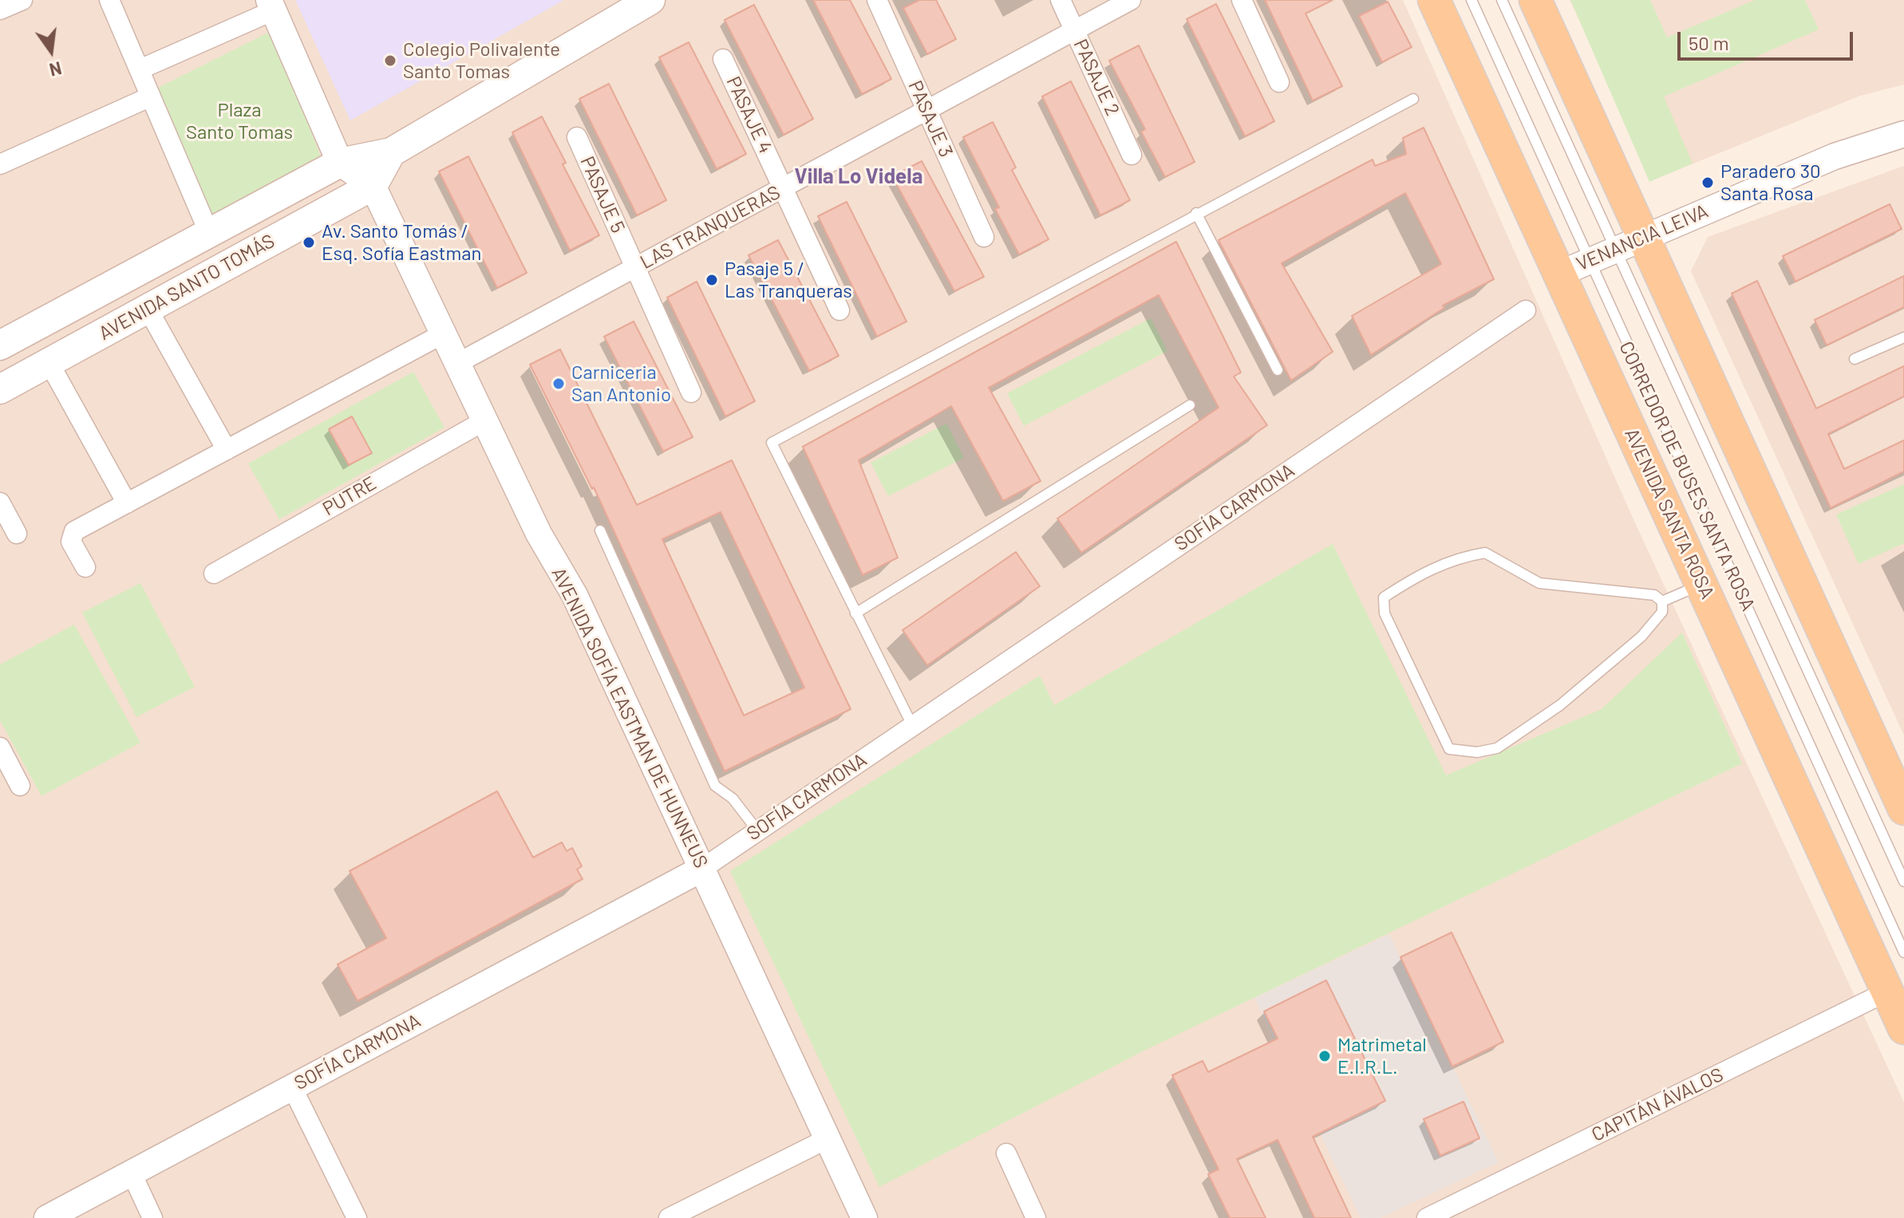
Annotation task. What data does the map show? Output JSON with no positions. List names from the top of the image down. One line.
{"streets":{"main road":["AVENIDA SANTO TOMÁS","AVENIDA SANTA ROSA"],"street":["PASAJE 2","PASAJE 4","PASAJE 3","PASAJE 5","LAS TRANQUERAS","VENANCIA LEIVA","PUTRE","SOFÍA CARMONA","AVENIDA SOFÍA EASTMAN DE HUNNEUS","CAPITÁN ÁVALOS"],"lane":["CORREDOR DE BUSES SANTA ROSA"]},"crossings":[["PASAJE 2","LAS TRANQUERAS"],["PASAJE 4","LAS TRANQUERAS"],["PASAJE 3","LAS TRANQUERAS"],["PASAJE 5","LAS TRANQUERAS"],["LAS TRANQUERAS","AVENIDA SOFÍA EASTMAN DE HUNNEUS"],["VENANCIA LEIVA","CORREDOR DE BUSES SANTA ROSA"],["VENANCIA LEIVA","AVENIDA SANTA ROSA"],["AVENIDA SANTO TOMÁS","AVENIDA SOFÍA EASTMAN DE HUNNEUS"],["PUTRE","AVENIDA SOFÍA EASTMAN DE HUNNEUS"],["SOFÍA CARMONA","AVENIDA SOFÍA EASTMAN DE HUNNEUS"],["AVENIDA SANTA ROSA","CAPITÁN ÁVALOS"]],"districts":["Villa Lo Videla"],"parks":["Plaza Santo Tomas"],"places":["Colegio Polivalente Santo Tomas","Paradero 30 Santa Rosa","Av. Santo Tomás / Esq. Sofía Eastman","Pasaje 5 / Las Tranqueras","Carniceria San Antonio","Matrimetal E.I.R.L."],"scale_bar":"50 m","north":"bottom"}
